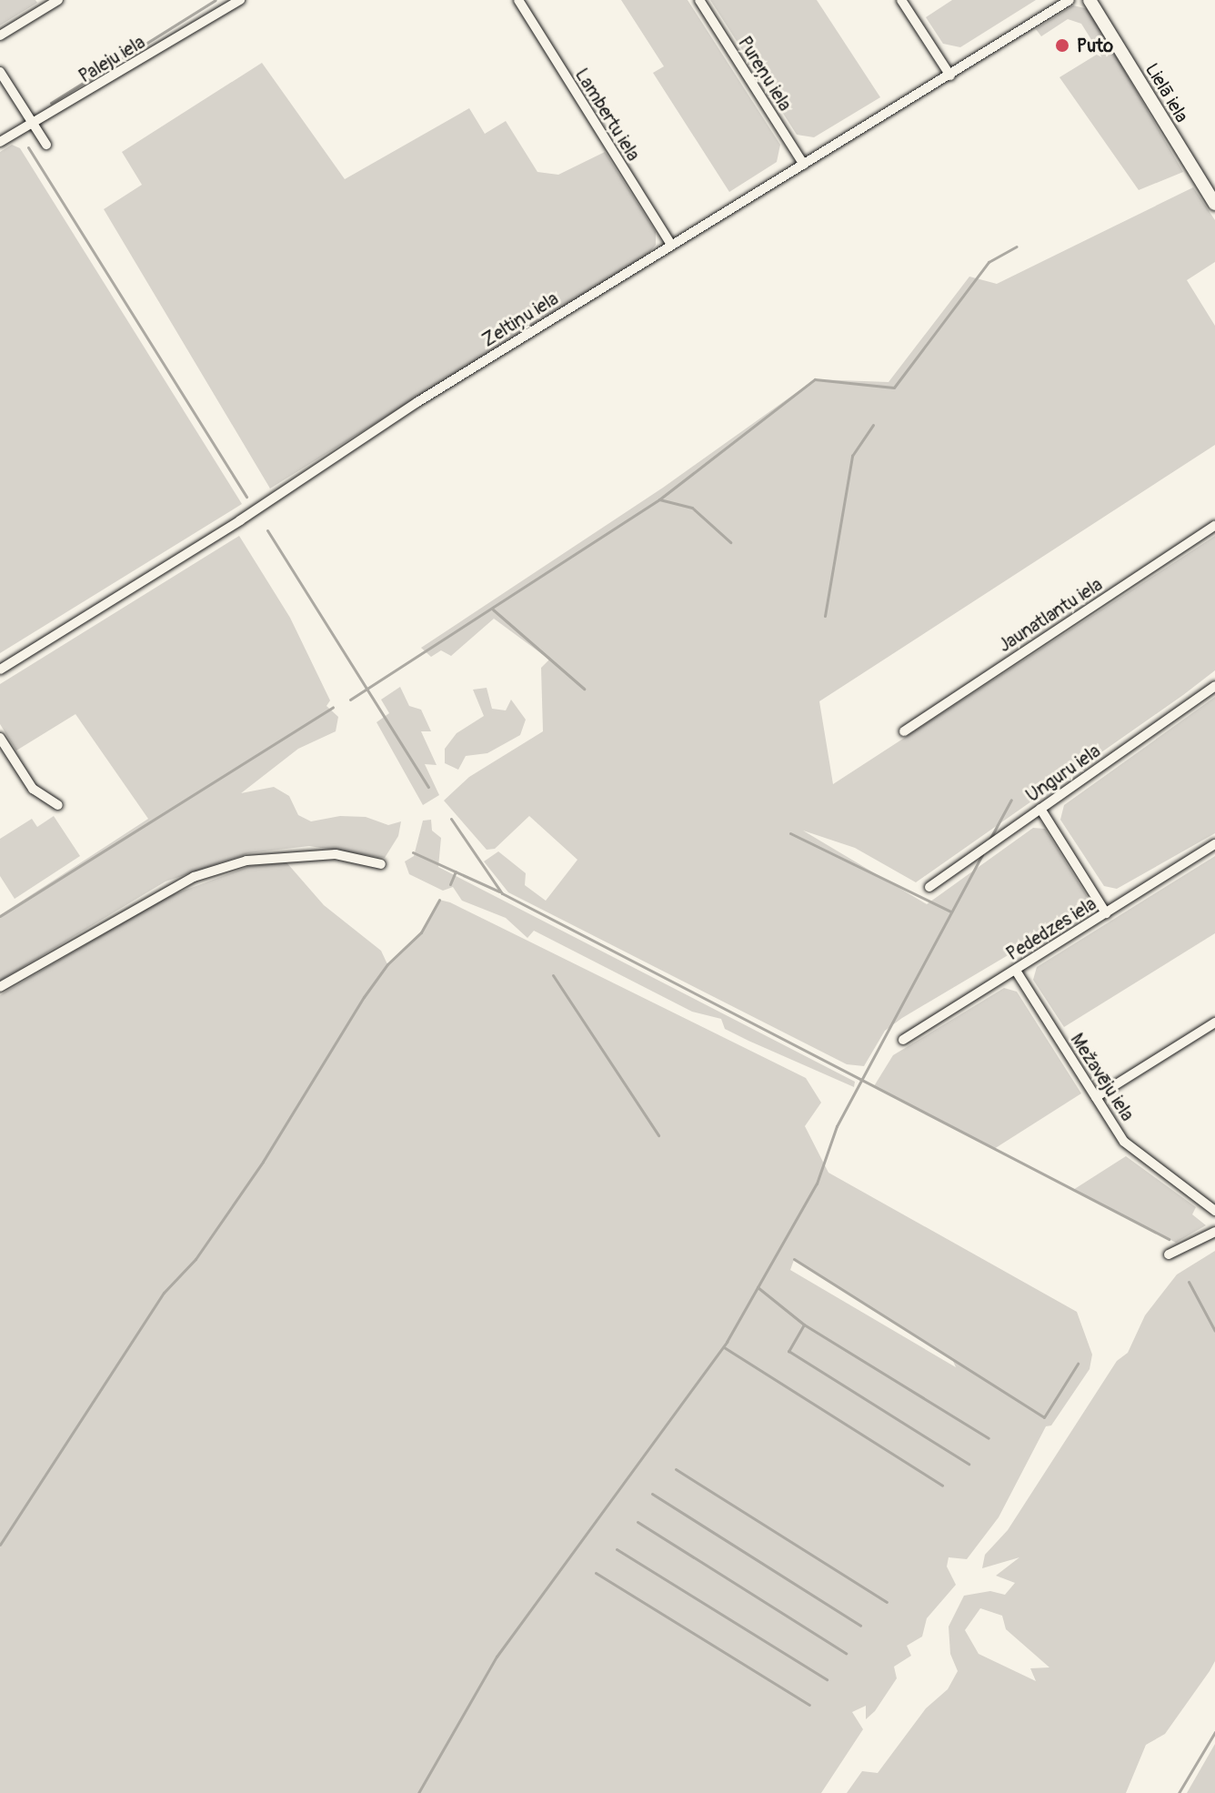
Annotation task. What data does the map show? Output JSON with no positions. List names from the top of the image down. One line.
{"streets":{"street":["Paleju iela","Pureņu iela","Lielā iela","Lambertu iela","Zeltiņu iela","Jaunatlantu iela","Unguru iela","Pededzes iela","Mežavēju iela"]},"crossings":[["Pureņu iela","Zeltiņu iela"],["Lambertu iela","Zeltiņu iela"],["Pededzes iela","Mežavēju iela"]],"places":["Puto"]}
